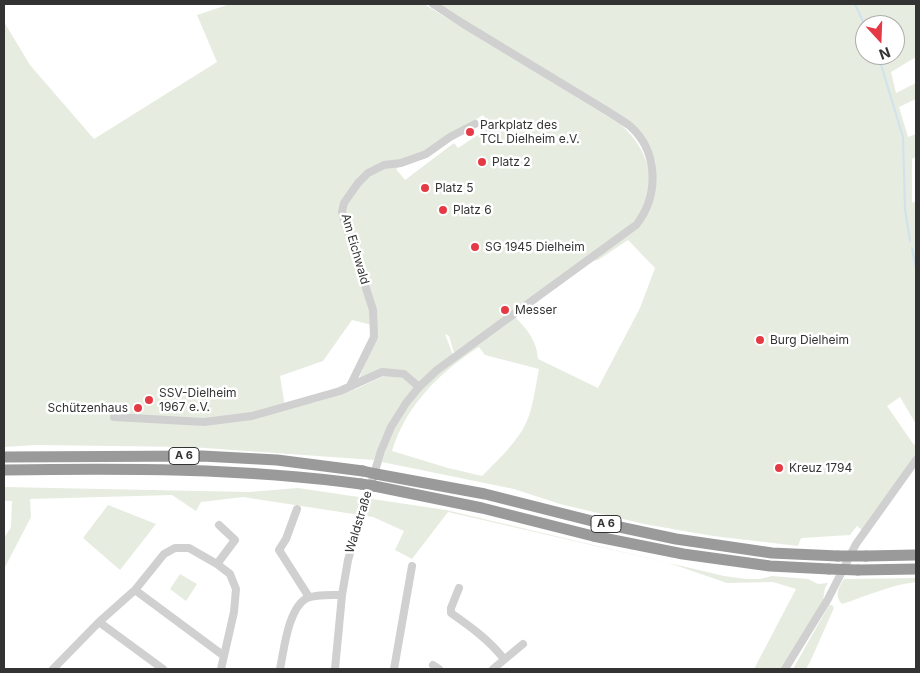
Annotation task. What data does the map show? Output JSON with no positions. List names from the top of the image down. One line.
{"streets":{"highway":["A 6"],"street":["Am Eichwald","Waldstraße"]},"places":["Parkplatz des TCL Dielheim e.V.","Platz 2","Platz 5","Platz 6","SG 1945 Dielheim","Messer","Burg Dielheim","SSV-Dielheim 1967 e.V.","Schützenhaus","Kreuz 1794"],"north":"bottom"}
